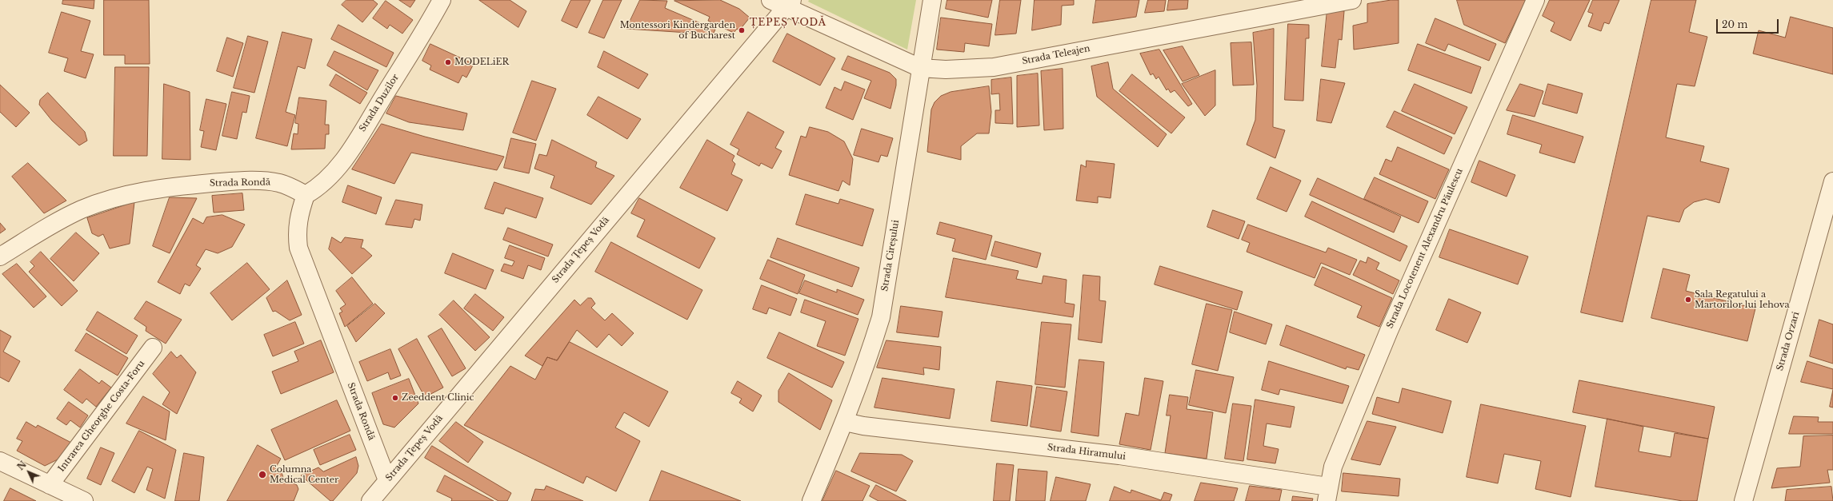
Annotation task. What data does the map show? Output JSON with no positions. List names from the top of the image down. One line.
{"streets":{"street":["Strada Teleajen","Strada Duzilor","Strada Rondă","Strada Locotenent Alexandru Păulescu","Strada Țepeș Vodă","Strada Cireșului","Strada Orzari","Intrarea Gheorghe Costa-Foru","Strada Hiramului"]},"crossings":[["Strada Teleajen","Strada Țepeș Vodă"],["Strada Teleajen","Strada Cireșului"],["Strada Duzilor","Strada Rondă"],["Strada Rondă","Strada Țepeș Vodă"],["Strada Locotenent Alexandru Păulescu","Strada Hiramului"],["Strada Cireșului","Strada Hiramului"]],"districts":["ȚEPEȘ VODĂ"],"places":["Montessori Kindergarden of Bucharest","MODELiER","Sala Regatului a Martorilor lui Iehova","Zeeddent Clinic","Columna Medical Center"],"scale_bar":"20 m","north":"top left"}
